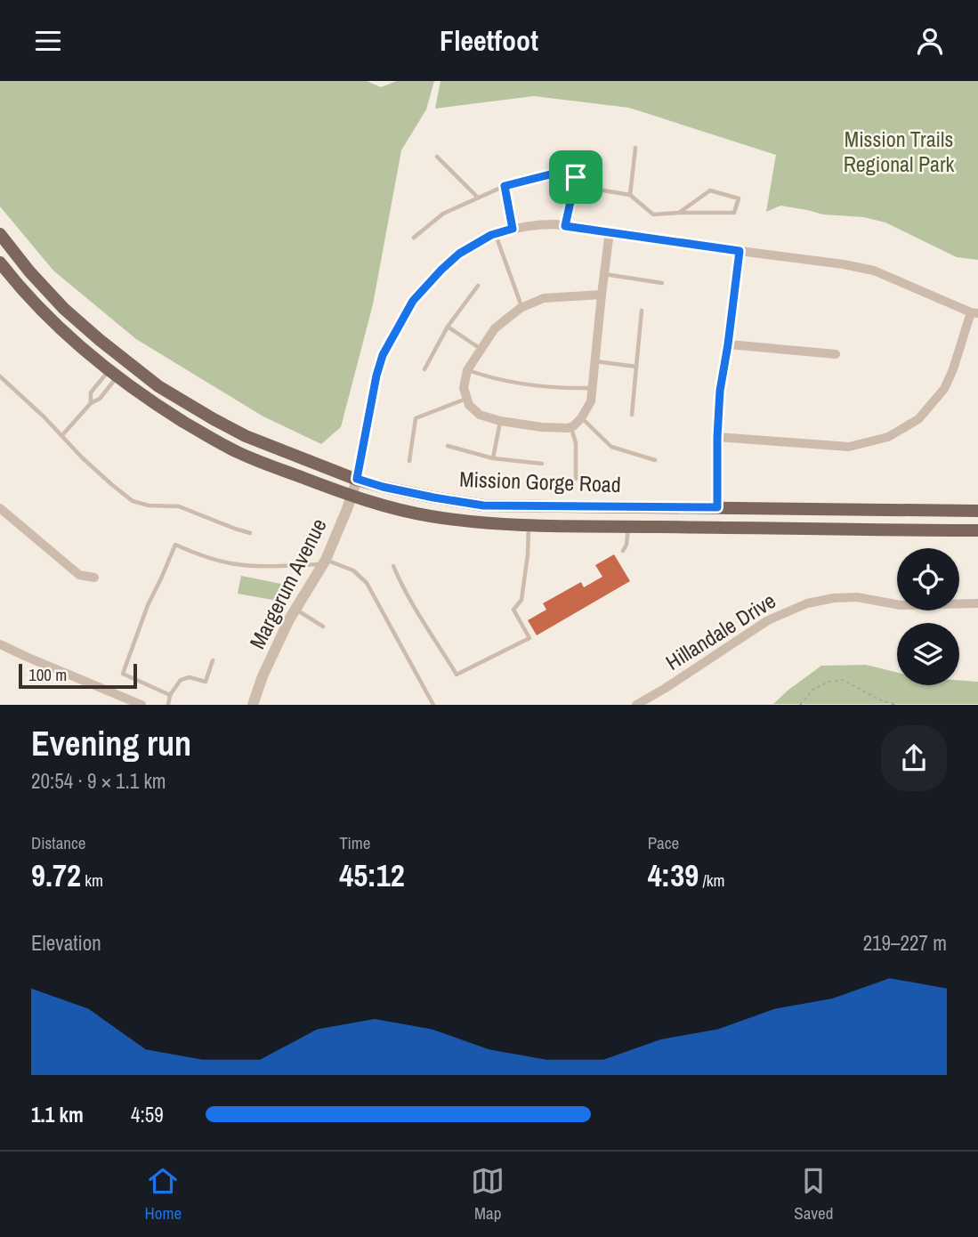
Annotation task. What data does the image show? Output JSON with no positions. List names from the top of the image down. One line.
{"streets":{"main road":["Mission Gorge Road"],"street":["Margerum Avenue","Hillandale Drive"]},"crossings":[["Mission Gorge Road","Margerum Avenue"]],"parks":["Mission Trails Regional Park"],"scale_bar":"100 m","page":{"header":"Fleetfoot","scale":"100 m","heading":["Evening run","20:54 · 9 × 1.1 km"],"stats":[["Distance","9.72 km"],["Time","45:12"],["Pace","4:39 /km"]],"chart":["Elevation","219–227 m"],"list":[{"name":"1.1 km","note":"4:59"}],"tabs":["Home","Map","Saved"]}}
